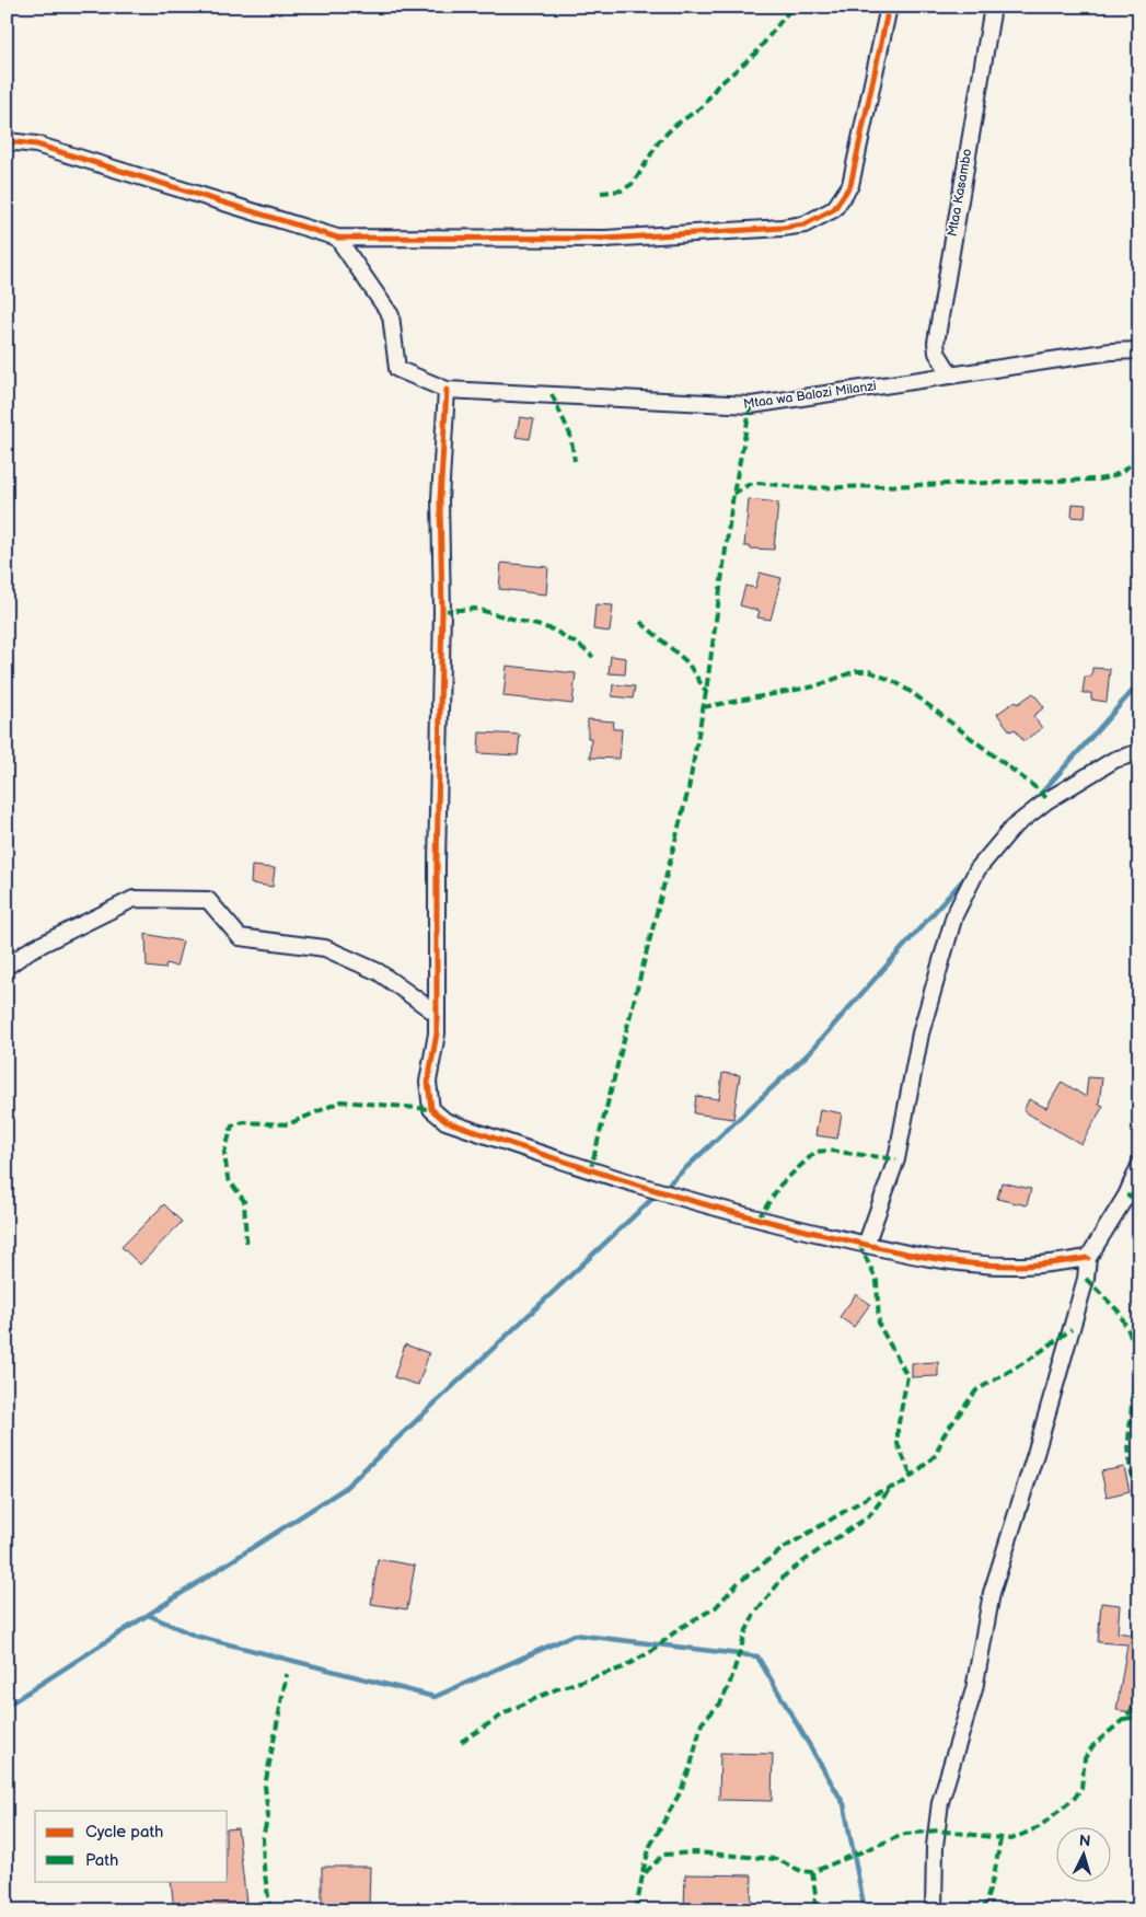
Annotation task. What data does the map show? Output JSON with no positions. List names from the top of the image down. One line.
{"streets":{"street":["Mtaa Kasambo","Mtaa wa Balozi Milanzi"]},"crossings":[["Mtaa Kasambo","Mtaa wa Balozi Milanzi"]],"legend":["Cycle path","Path"],"north":"top"}
